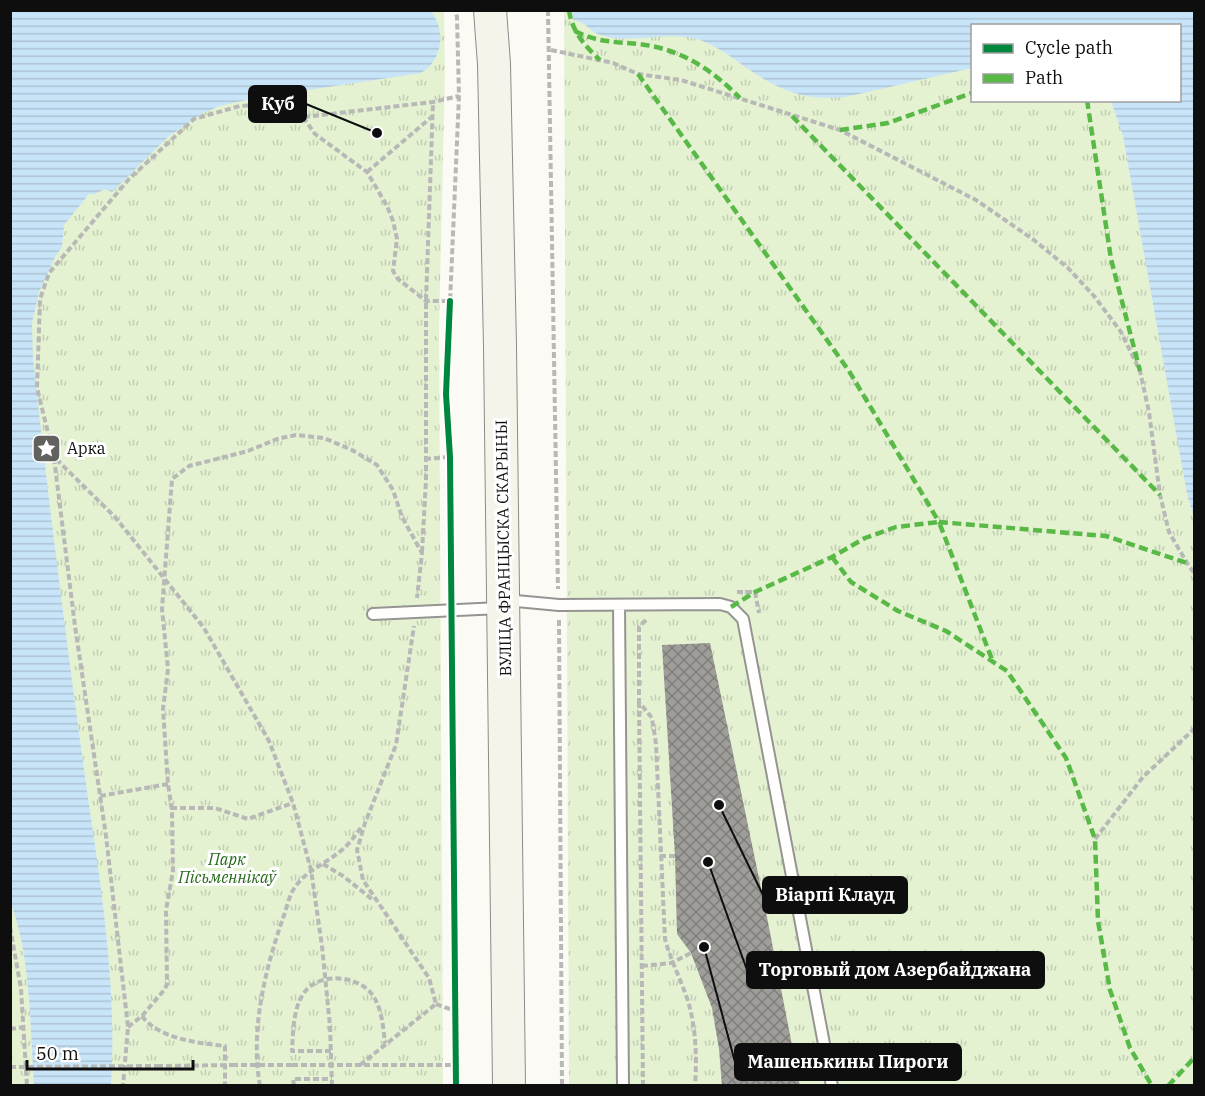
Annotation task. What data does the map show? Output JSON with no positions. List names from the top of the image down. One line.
{"streets":{"main road":["ВУЛІЦА ФРАНЦЫСКА СКАРЫНЫ"]},"parks":["Парк Пісьменнікаў"],"places":{"other":["Куб","Віарпі Клауд","Торговый дом Азербайджана","Машенькины Пироги"],"place":["Арка"]},"legend":["Cycle path","Path"],"scale_bar":"50 m"}
